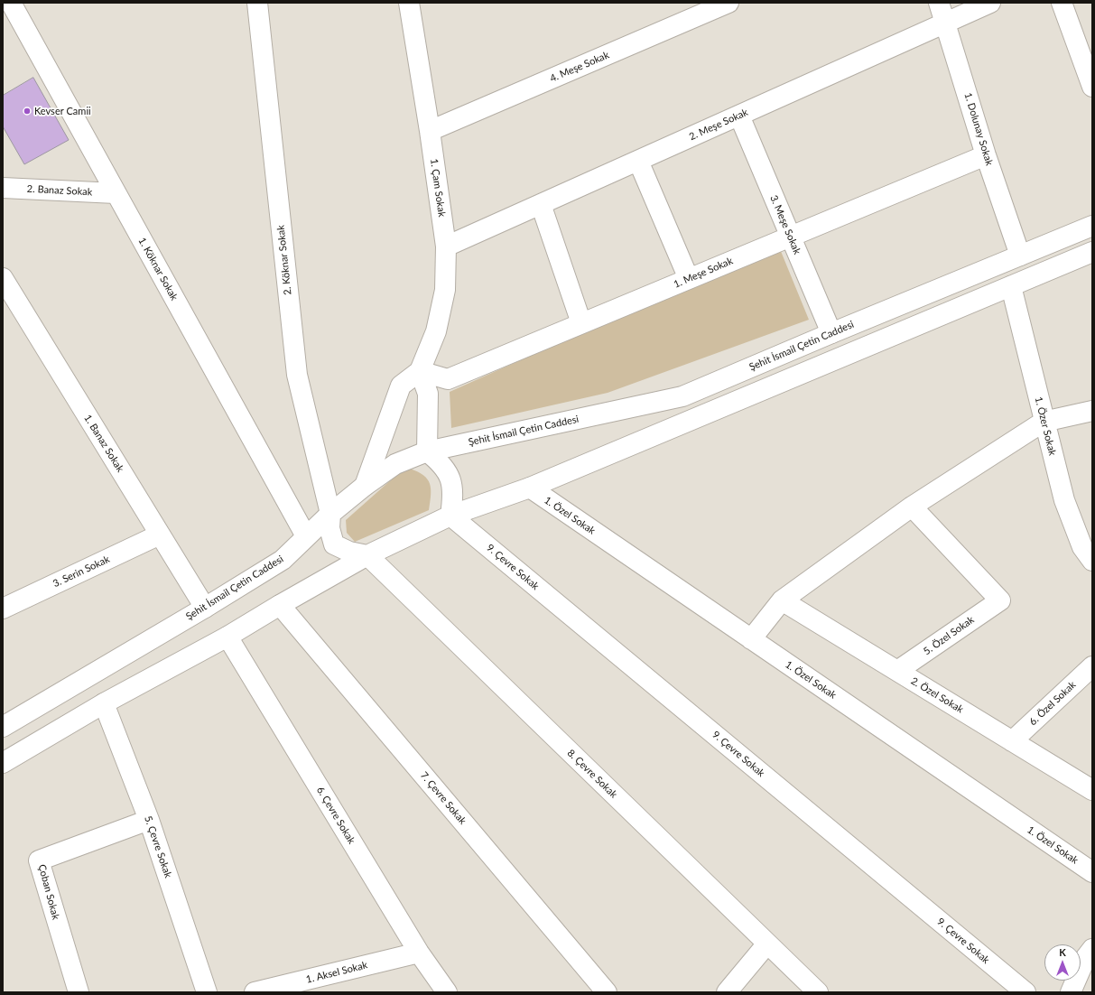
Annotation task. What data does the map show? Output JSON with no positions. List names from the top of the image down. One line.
{"streets":{"street":["4. Meşe Sokak","2. Meşe Sokak","1. Dolunay Sokak","1. Çam Sokak","2. Banaz Sokak","3. Meşe Sokak","2. Köknar Sokak","1. Köknar Sokak","1. Meşe Sokak","Şehit İsmail Çetin Caddesi","1. Özer Sokak","1. Banaz Sokak","1. Özel Sokak","9. Çevre Sokak","3. Serin Sokak","5. Özel Sokak","2. Özel Sokak","6. Özel Sokak","8. Çevre Sokak","7. Çevre Sokak","6. Çevre Sokak","5. Çevre Sokak","Çoban Sokak","1. Aksel Sokak"]},"crossings":[["4. Meşe Sokak","1. Çam Sokak"],["2. Meşe Sokak","1. Dolunay Sokak"],["2. Meşe Sokak","1. Çam Sokak"],["2. Meşe Sokak","3. Meşe Sokak"],["1. Dolunay Sokak","1. Meşe Sokak"],["1. Dolunay Sokak","Şehit İsmail Çetin Caddesi"],["1. Dolunay Sokak","1. Özer Sokak"],["1. Çam Sokak","1. Meşe Sokak"],["2. Banaz Sokak","1. Köknar Sokak"],["3. Meşe Sokak","1. Meşe Sokak"],["3. Meşe Sokak","Şehit İsmail Çetin Caddesi"],["2. Köknar Sokak","Şehit İsmail Çetin Caddesi"],["2. Köknar Sokak","8. Çevre Sokak"],["1. Köknar Sokak","Şehit İsmail Çetin Caddesi"],["Şehit İsmail Çetin Caddesi","1. Banaz Sokak"],["1. Banaz Sokak","3. Serin Sokak"],["5. Özel Sokak","2. Özel Sokak"],["2. Özel Sokak","6. Özel Sokak"],["6. Çevre Sokak","1. Aksel Sokak"],["5. Çevre Sokak","Çoban Sokak"]],"places":["Kevser Camii"],"north":"top"}
